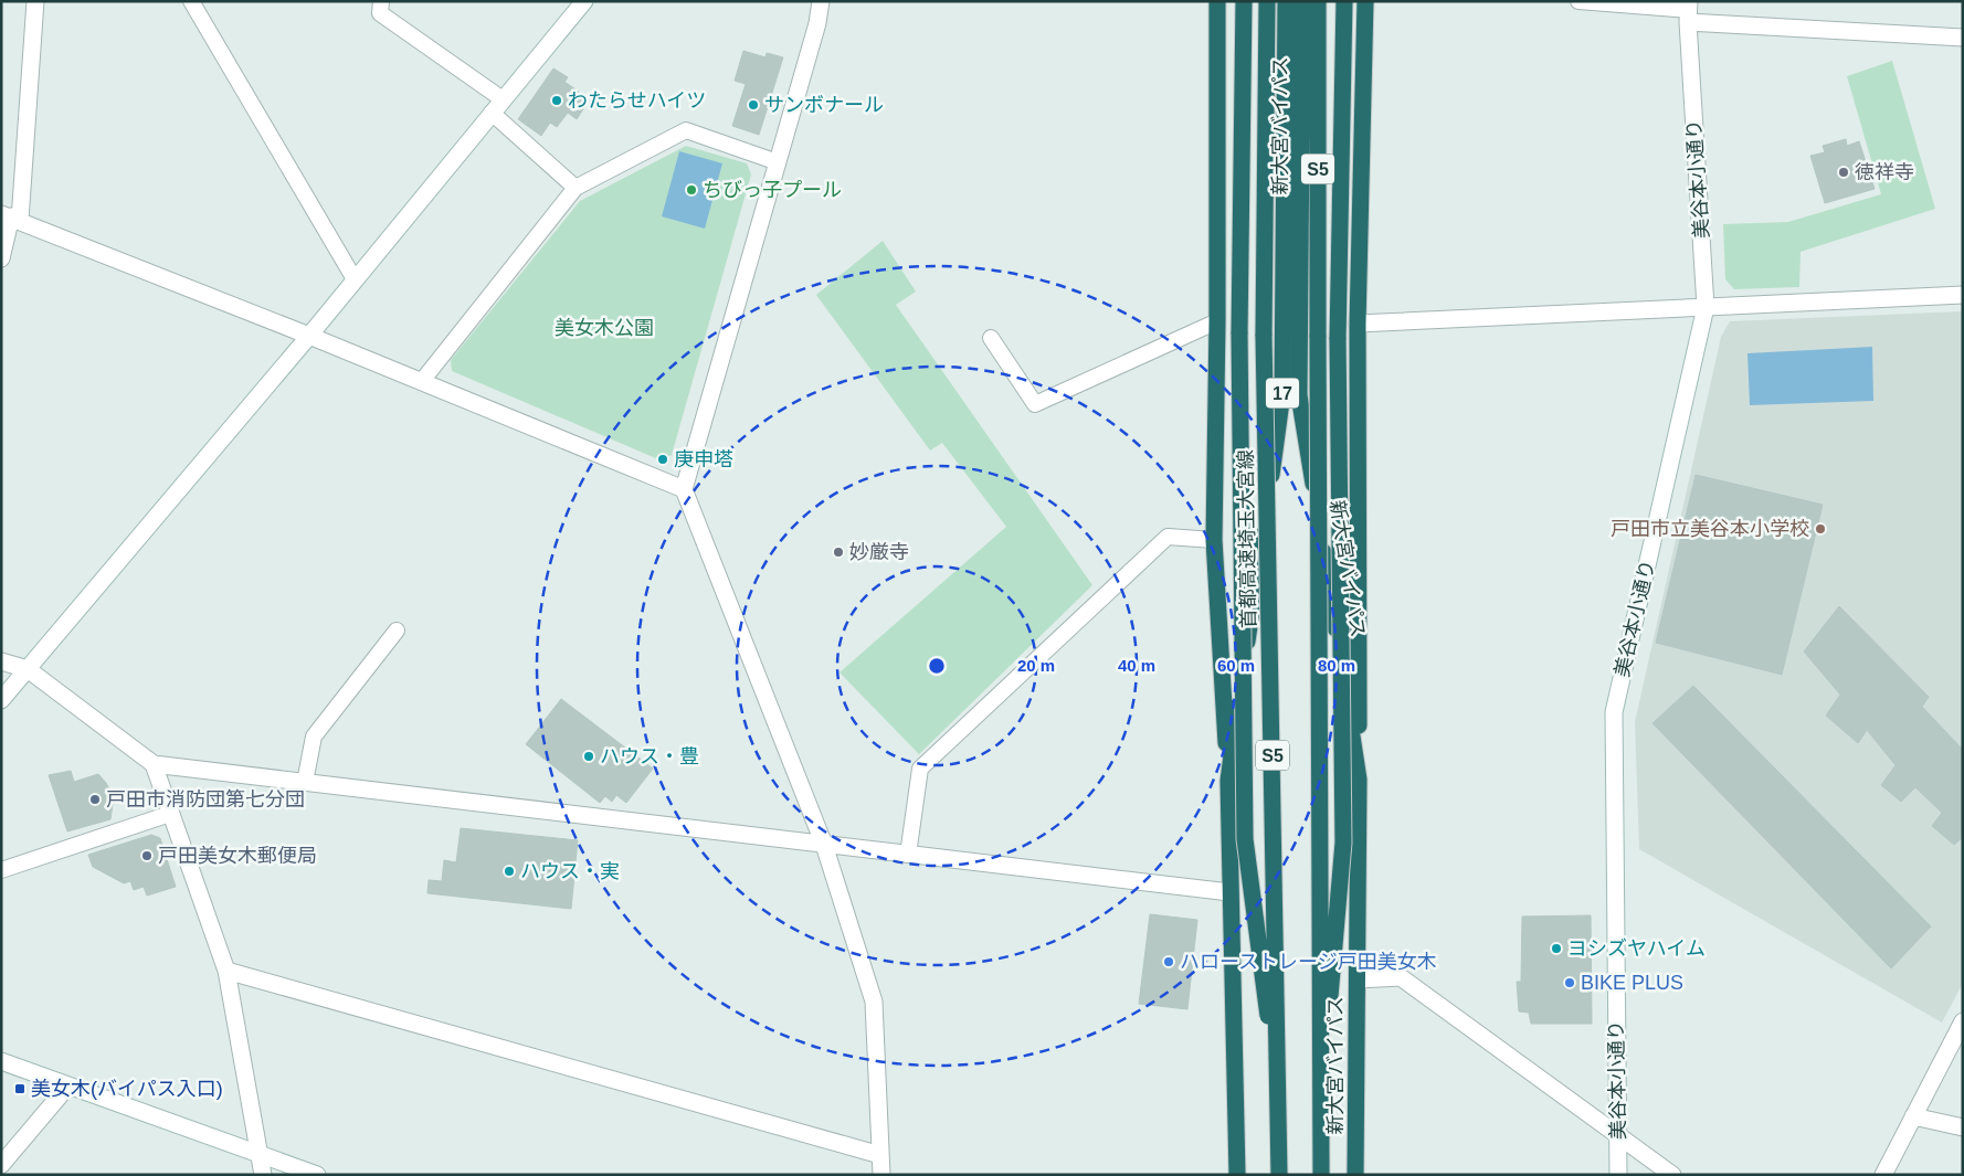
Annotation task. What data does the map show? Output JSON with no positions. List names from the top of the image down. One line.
{"streets":{"highway":["新大宮バイパス","S5","17","首都高速埼玉大宮線"],"street":["美谷本小通り"]},"crossings":[["新大宮バイパス","17"]],"parks":["美女木公園"],"places":{"other":["わたらせハイツ","サンボナール","徳祥寺","ちびっ子プール","庚申塔","戸田市立美谷本小学校","妙厳寺","ハウス・豊","戸田市消防団第七分団","戸田美女木郵便局","ハウス・実","ヨシズヤハイム","ハローストレージ戸田美女木","BIKE PLUS"],"transit":["美女木(バイパス入口)"]},"rings":["20 m","40 m","60 m","80 m"]}
